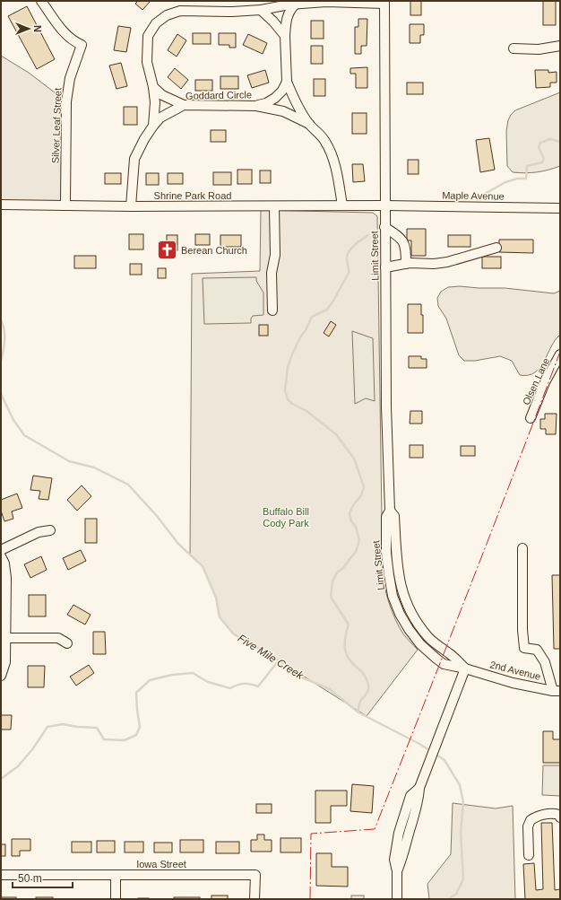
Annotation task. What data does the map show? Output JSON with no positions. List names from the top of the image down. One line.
{"streets":{"street":["Goddard Circle","Silver Leaf Street","Shrine Park Road","Maple Avenue","Limit Street","Olsen Lane","2nd Avenue","Iowa Street"]},"crossings":[["Goddard Circle","Shrine Park Road"],["Silver Leaf Street","Shrine Park Road"],["Shrine Park Road","Maple Avenue"],["Shrine Park Road","Limit Street"],["Maple Avenue","Limit Street"],["Limit Street","2nd Avenue"]],"water":["Five Mile Creek"],"parks":["Buffalo Bill Cody Park"],"places":{"church":["Berean Church"]},"scale_bar":"50 m","north":"right"}
